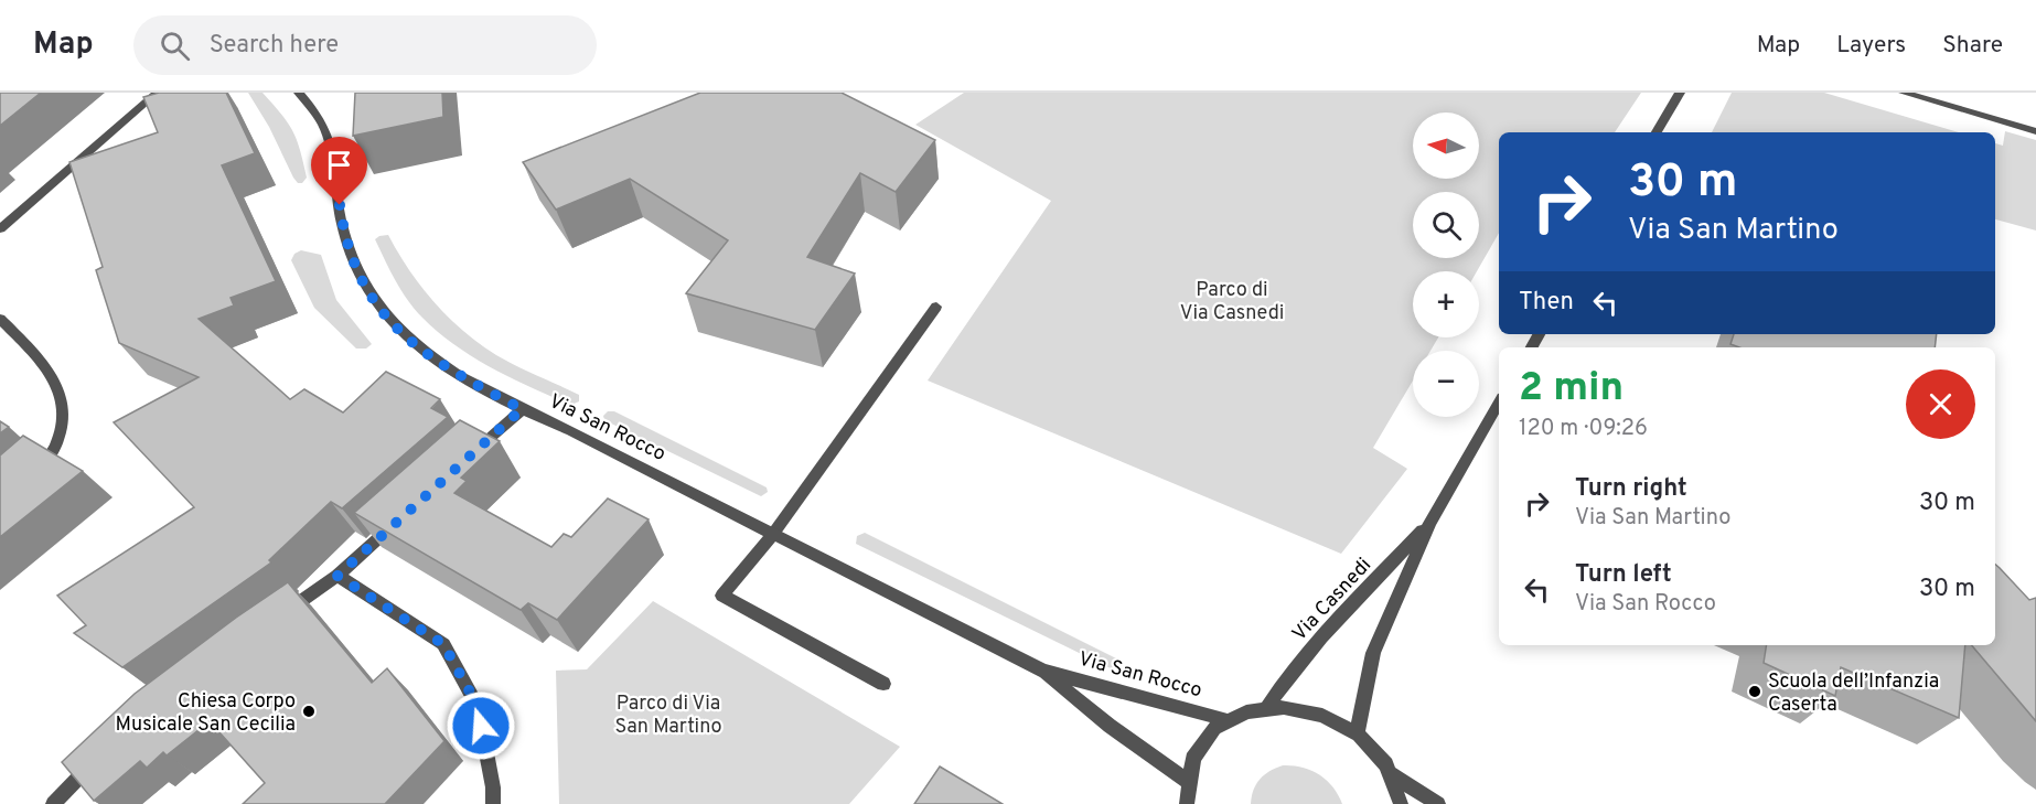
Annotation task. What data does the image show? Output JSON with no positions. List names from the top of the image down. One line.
{"streets":{"street":["Via San Rocco","Via Casnedi"]},"parks":["Parco di Via Casnedi","Parco di Via San Martino"],"places":["Scuola dell’Infanzia Caserta","Chiesa Corpo Musicale San Cecilia"],"north":"left","page":{"header":"Map","search":"Search here","nav":["Map","Layers","Share"],"map_buttons":["+","−"],"turn":["30 m","Via San Martino"],"then":"Then","heading":["2 min","120 m · 09:26"],"list":[{"name":"Turn right","note":"Via San Martino","value":"30 m"},{"name":"Turn left","note":"Via San Rocco","value":"30 m"}]}}
